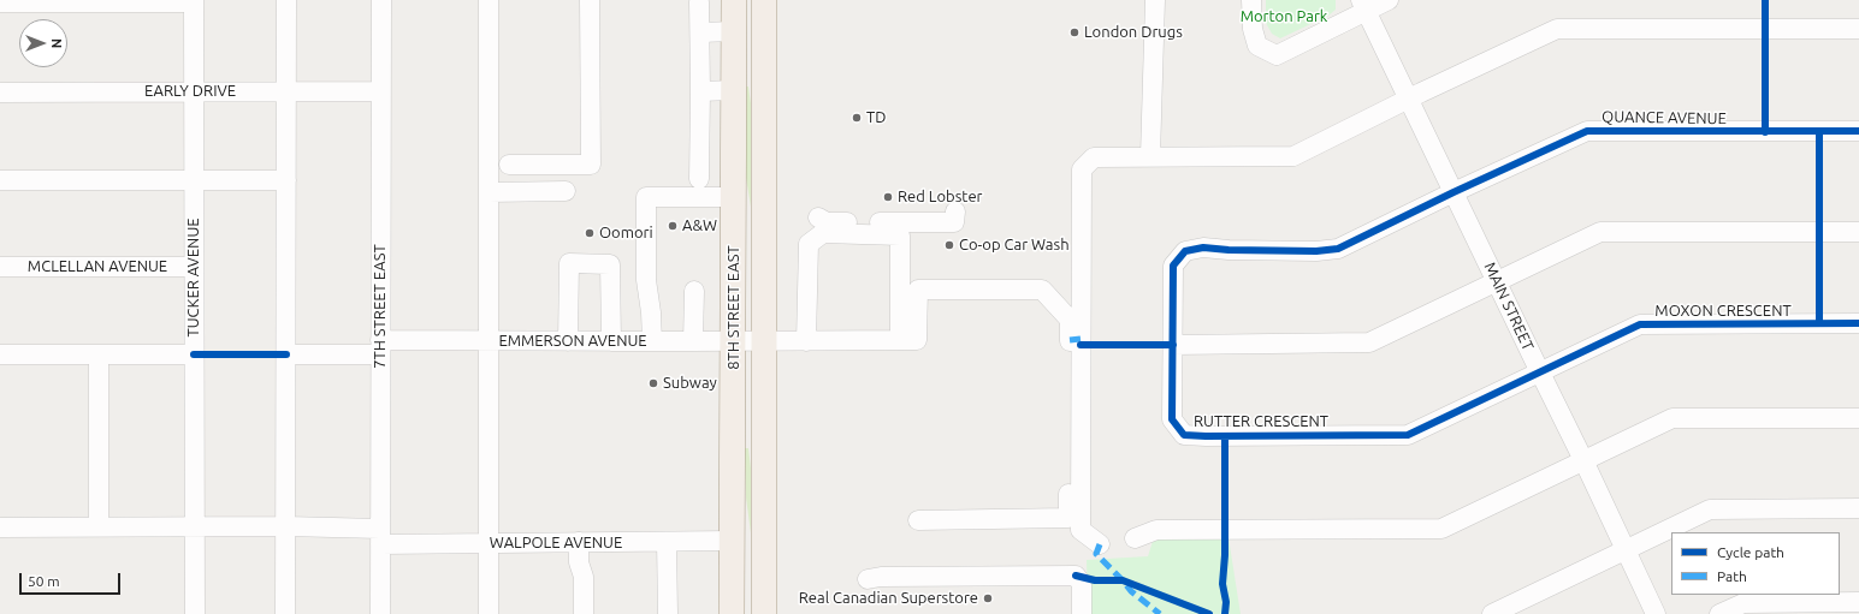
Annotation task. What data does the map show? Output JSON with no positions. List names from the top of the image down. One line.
{"streets":{"main road":["8TH STREET EAST"],"street":["EARLY DRIVE","QUANCE AVENUE","MCLELLAN AVENUE","TUCKER AVENUE","7TH STREET EAST","MAIN STREET","MOXON CRESCENT","EMMERSON AVENUE","RUTTER CRESCENT","WALPOLE AVENUE"]},"crossings":[["EARLY DRIVE","TUCKER AVENUE"],["EARLY DRIVE","7TH STREET EAST"],["QUANCE AVENUE","MAIN STREET"],["QUANCE AVENUE","RUTTER CRESCENT"],["MCLELLAN AVENUE","TUCKER AVENUE"],["TUCKER AVENUE","WALPOLE AVENUE"],["7TH STREET EAST","EMMERSON AVENUE"],["7TH STREET EAST","WALPOLE AVENUE"],["MAIN STREET","MOXON CRESCENT"],["MAIN STREET","RUTTER CRESCENT"],["8TH STREET EAST","EMMERSON AVENUE"],["8TH STREET EAST","WALPOLE AVENUE"],["MOXON CRESCENT","RUTTER CRESCENT"]],"parks":["Morton Park"],"places":["London Drugs","TD","Red Lobster","A&W","Oomori","Co-op Car Wash","Subway","Real Canadian Superstore"],"legend":["Cycle path","Path"],"scale_bar":"50 m","north":"right"}
